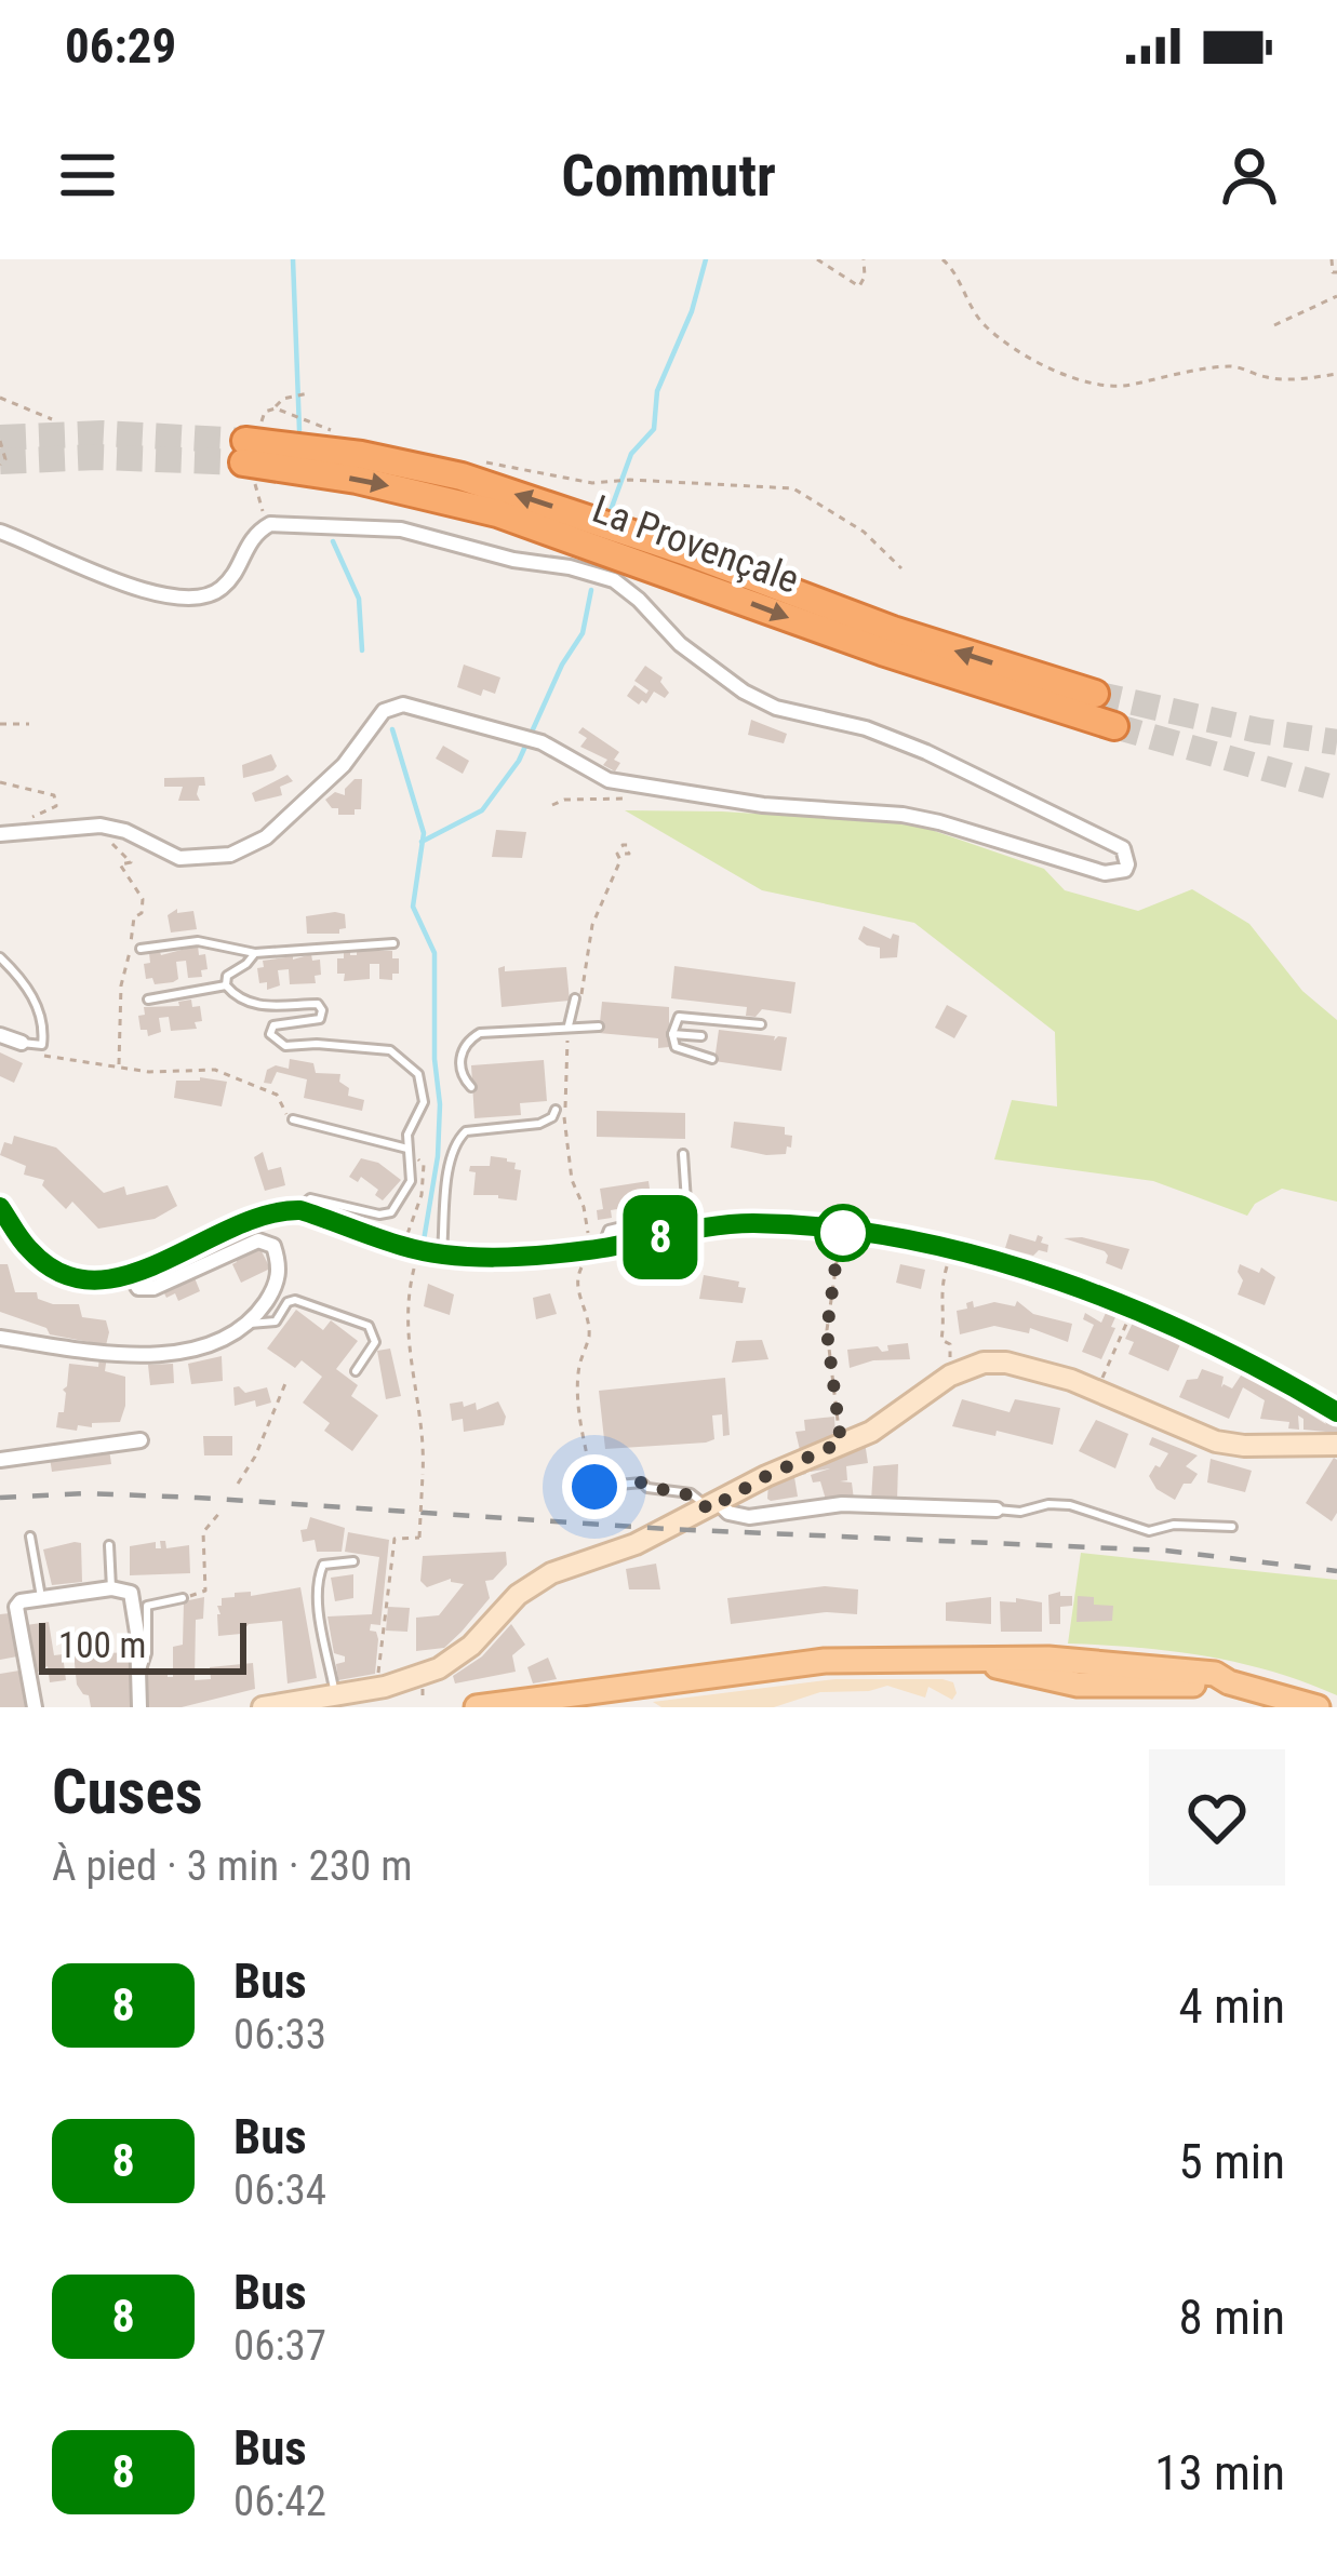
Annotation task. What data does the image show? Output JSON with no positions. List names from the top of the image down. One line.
{"streets":{"highway":["La Provençale"]},"lines":["bus line 8"],"scale_bar":"100 m","page":{"status":"06:29","header":"Commutr","on_map":"8","scale":"100 m","heading":["Cuses","À pied · 3 min · 230 m"],"list":[{"mark":"8","name":"Bus","note":"06:33","value":"4 min"},{"mark":"8","name":"Bus","note":"06:34","value":"5 min"},{"mark":"8","name":"Bus","note":"06:37","value":"8 min"},{"mark":"8","name":"Bus","note":"06:42","value":"13 min"}]}}
